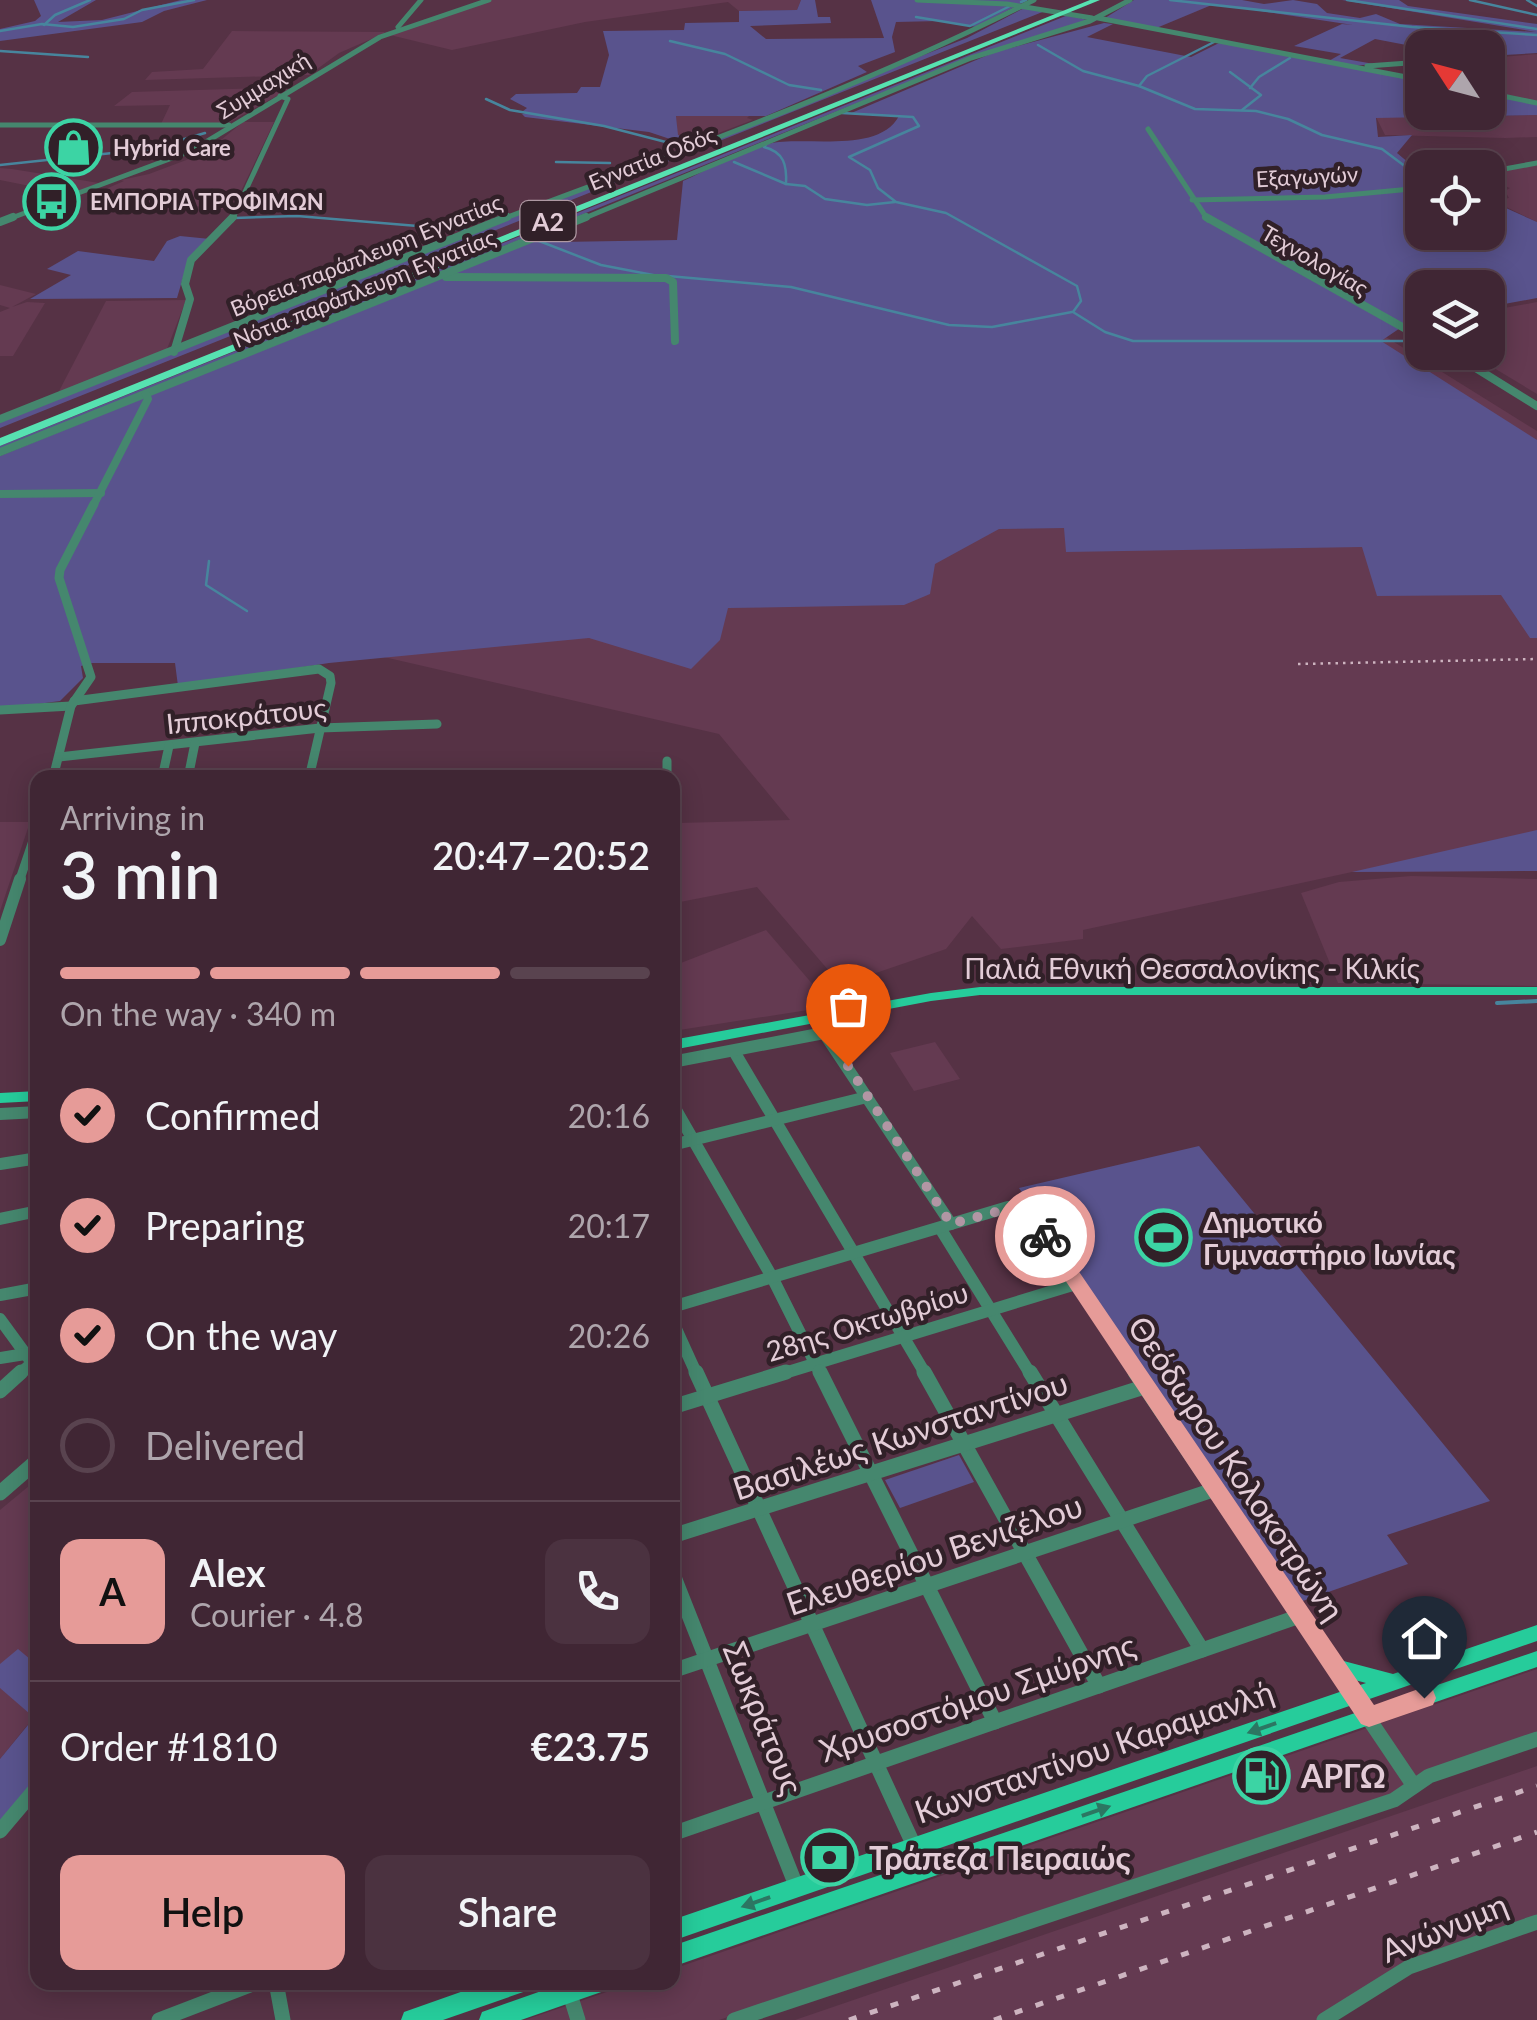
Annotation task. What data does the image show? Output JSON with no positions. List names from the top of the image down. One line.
{"streets":{"highway":["Εγνατία Οδός","Α2"],"main road":["Παλιά Εθνική Θεσσαλονίκης - Κιλκίς","Κωνσταντίνου Καραμανλή"],"street":["Συμμαχική","Εξαγωγών","Βόρεια παράπλευρη Εγνατίας","Τεχνολογίας","Νότια παράπλευρη Εγνατίας","Ιπποκράτους","28ης Οκτωβρίου","Βασιλέως Κωνσταντίνου","Θεόδωρου Κολοκοτρώνη","Ελευθερίου Βενιζέλου","Χρυσοστόμου Σμύρνης","Σωκράτους","Ανώνυμη"]},"crossings":[["Εξαγωγών","Τεχνολογίας"],["28ης Οκτωβρίου","Θεόδωρου Κολοκοτρώνη"],["Βασιλέως Κωνσταντίνου","Θεόδωρου Κολοκοτρώνη"],["Θεόδωρου Κολοκοτρώνη","Ελευθερίου Βενιζέλου"],["Θεόδωρου Κολοκοτρώνη","Χρυσοστόμου Σμύρνης"],["Θεόδωρου Κολοκοτρώνη","Κωνσταντίνου Καραμανλή"],["Ελευθερίου Βενιζέλου","Σωκράτους"],["Χρυσοστόμου Σμύρνης","Σωκράτους"],["Σωκράτους","Κωνσταντίνου Καραμανλή"]],"places":{"shop":["Hybrid Care"],"bus stop":["ΕΜΠΟΡΙΑ ΤΡΟΦΙΜΩΝ"],"sports":["Δημοτικό Γυμναστήριο Ιωνίας"],"fuel station":["ΑΡΓΩ"],"bank":["Τράπεζα Πειραιώς"]},"north":"top left","page":{"heading":["3 min","Arriving in","20:47–20:52"],"panel":["Alex","Courier · 4.8","Order #1810","€23.75"],"bar":"On the way · 340 m","list":[["Confirmed","20:16"],["Preparing","20:17"],["On the way","20:26"],"Delivered"],"round":"A","buttons":["Help","Share"]}}
